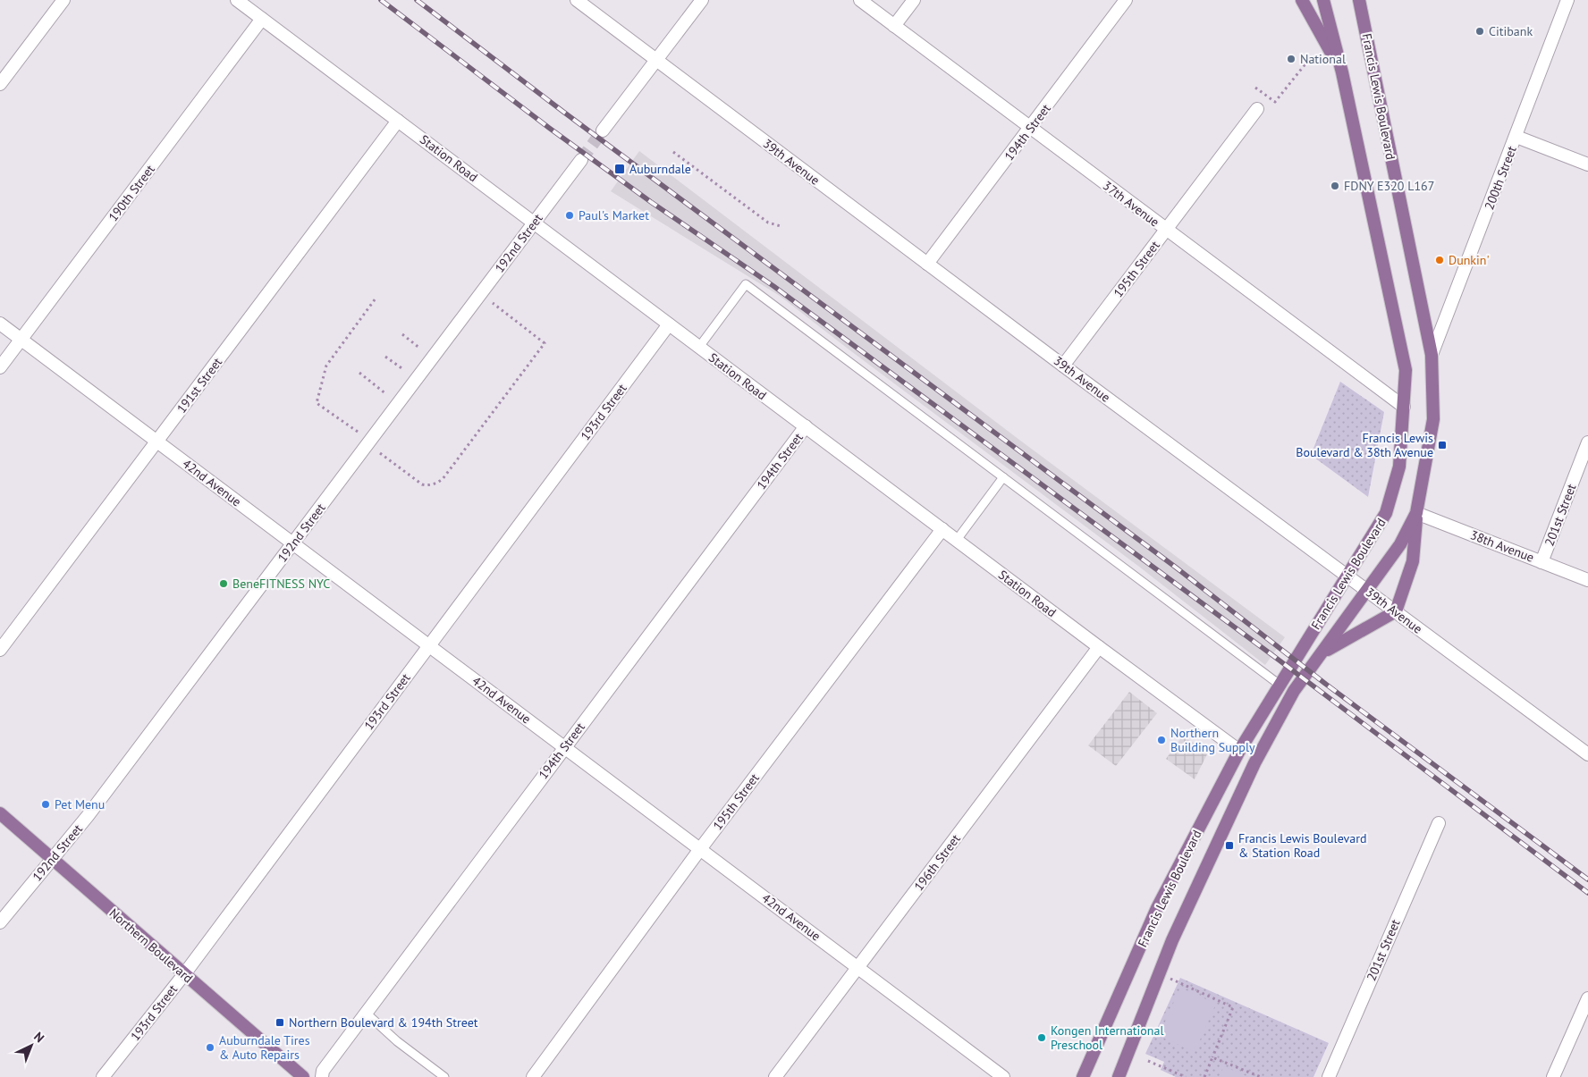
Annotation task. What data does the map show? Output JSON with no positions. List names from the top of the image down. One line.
{"streets":{"main road":["Francis Lewis Boulevard","Northern Boulevard"],"street":["194th Street","Station Road","39th Avenue","200th Street","190th Street","37th Avenue","192nd Street","195th Street","191st Street","193rd Street","42nd Avenue","201st Street","38th Avenue","196th Street"]},"crossings":[["Francis Lewis Boulevard","Station Road"],["Francis Lewis Boulevard","39th Avenue"],["Francis Lewis Boulevard","200th Street"],["Francis Lewis Boulevard","37th Avenue"],["Francis Lewis Boulevard","38th Avenue"],["194th Street","Station Road"],["194th Street","39th Avenue"],["194th Street","37th Avenue"],["194th Street","42nd Avenue"],["Station Road","190th Street"],["Station Road","192nd Street"],["Station Road","195th Street"],["Station Road","191st Street"],["Station Road","193rd Street"],["Station Road","196th Street"],["39th Avenue","195th Street"],["190th Street","42nd Avenue"],["37th Avenue","195th Street"],["192nd Street","42nd Avenue"],["192nd Street","Northern Boulevard"],["195th Street","42nd Avenue"],["191st Street","42nd Avenue"],["193rd Street","42nd Avenue"],["193rd Street","Northern Boulevard"],["42nd Avenue","196th Street"],["201st Street","38th Avenue"]],"places":{"other":["Citibank","National","FDNY E320 L167","Paul's Market","Dunkin'","BeneFITNESS NYC","Northern Building Supply","Pet Menu","Kongen International Preschool","Auburndale Tires & Auto Repairs"],"transit":["Auburndale","Francis Lewis Boulevard & 38th Avenue","Francis Lewis Boulevard & Station Road","Northern Boulevard & 194th Street"]},"north":"top right"}
